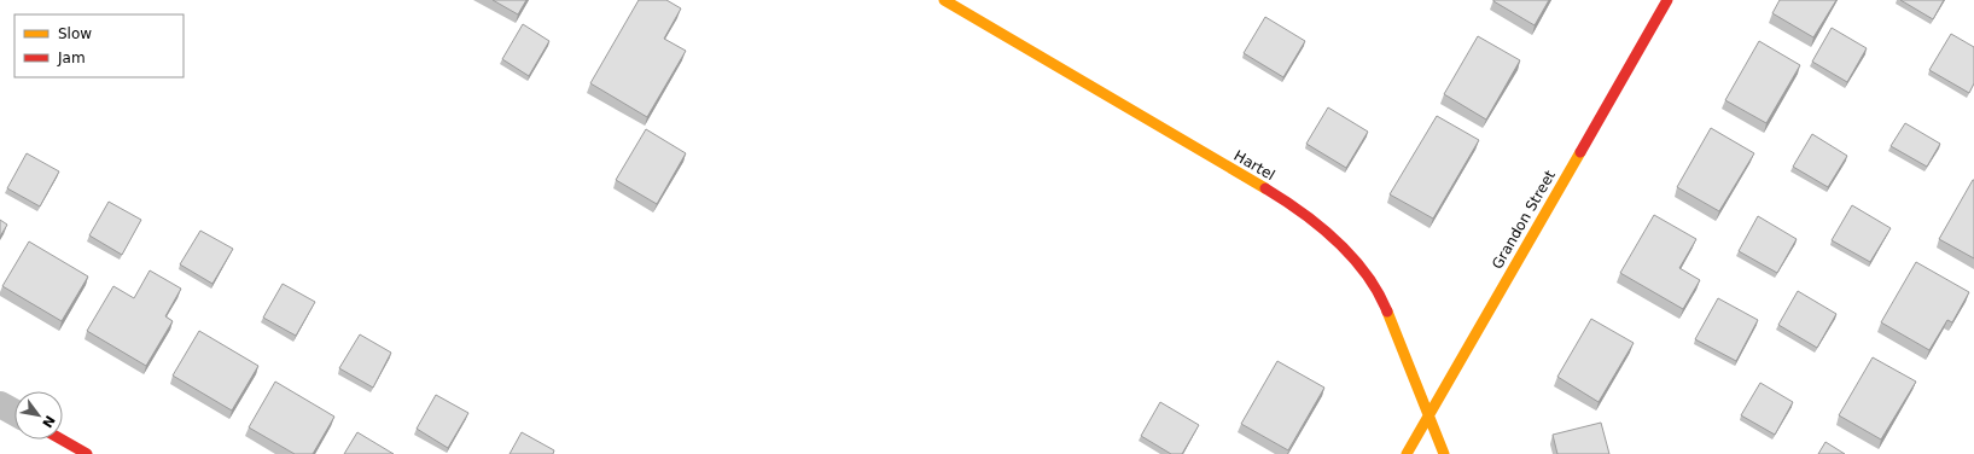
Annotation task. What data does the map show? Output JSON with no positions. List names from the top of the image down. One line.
{"streets":{"street":["Hartel","Grandon Street"]},"crossings":[["Hartel","Grandon Street"]],"legend":["Slow","Jam"],"north":"bottom right"}
